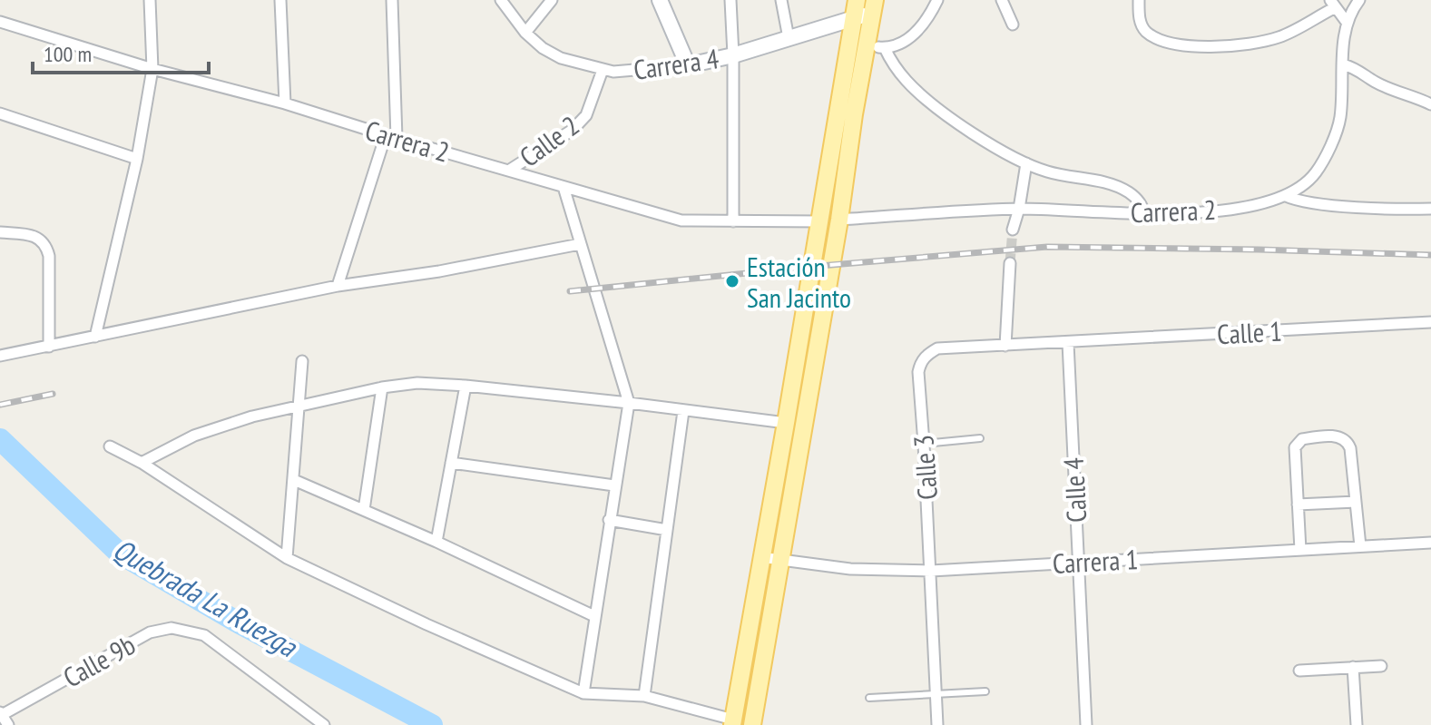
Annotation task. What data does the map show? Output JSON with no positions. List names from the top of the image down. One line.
{"streets":{"street":["Carrera 4","Carrera 2","Calle 2","Calle 1","Calle 3","Calle 4","Carrera 1","Calle 9b"]},"crossings":[["Carrera 4","Calle 2"],["Carrera 2","Calle 2"],["Calle 1","Calle 3"],["Calle 1","Calle 4"],["Calle 3","Calle 4"],["Calle 3","Carrera 1"],["Calle 4","Carrera 1"]],"water":["Quebrada La Ruezga"],"places":["Estación San Jacinto"],"scale_bar":"100 m"}
